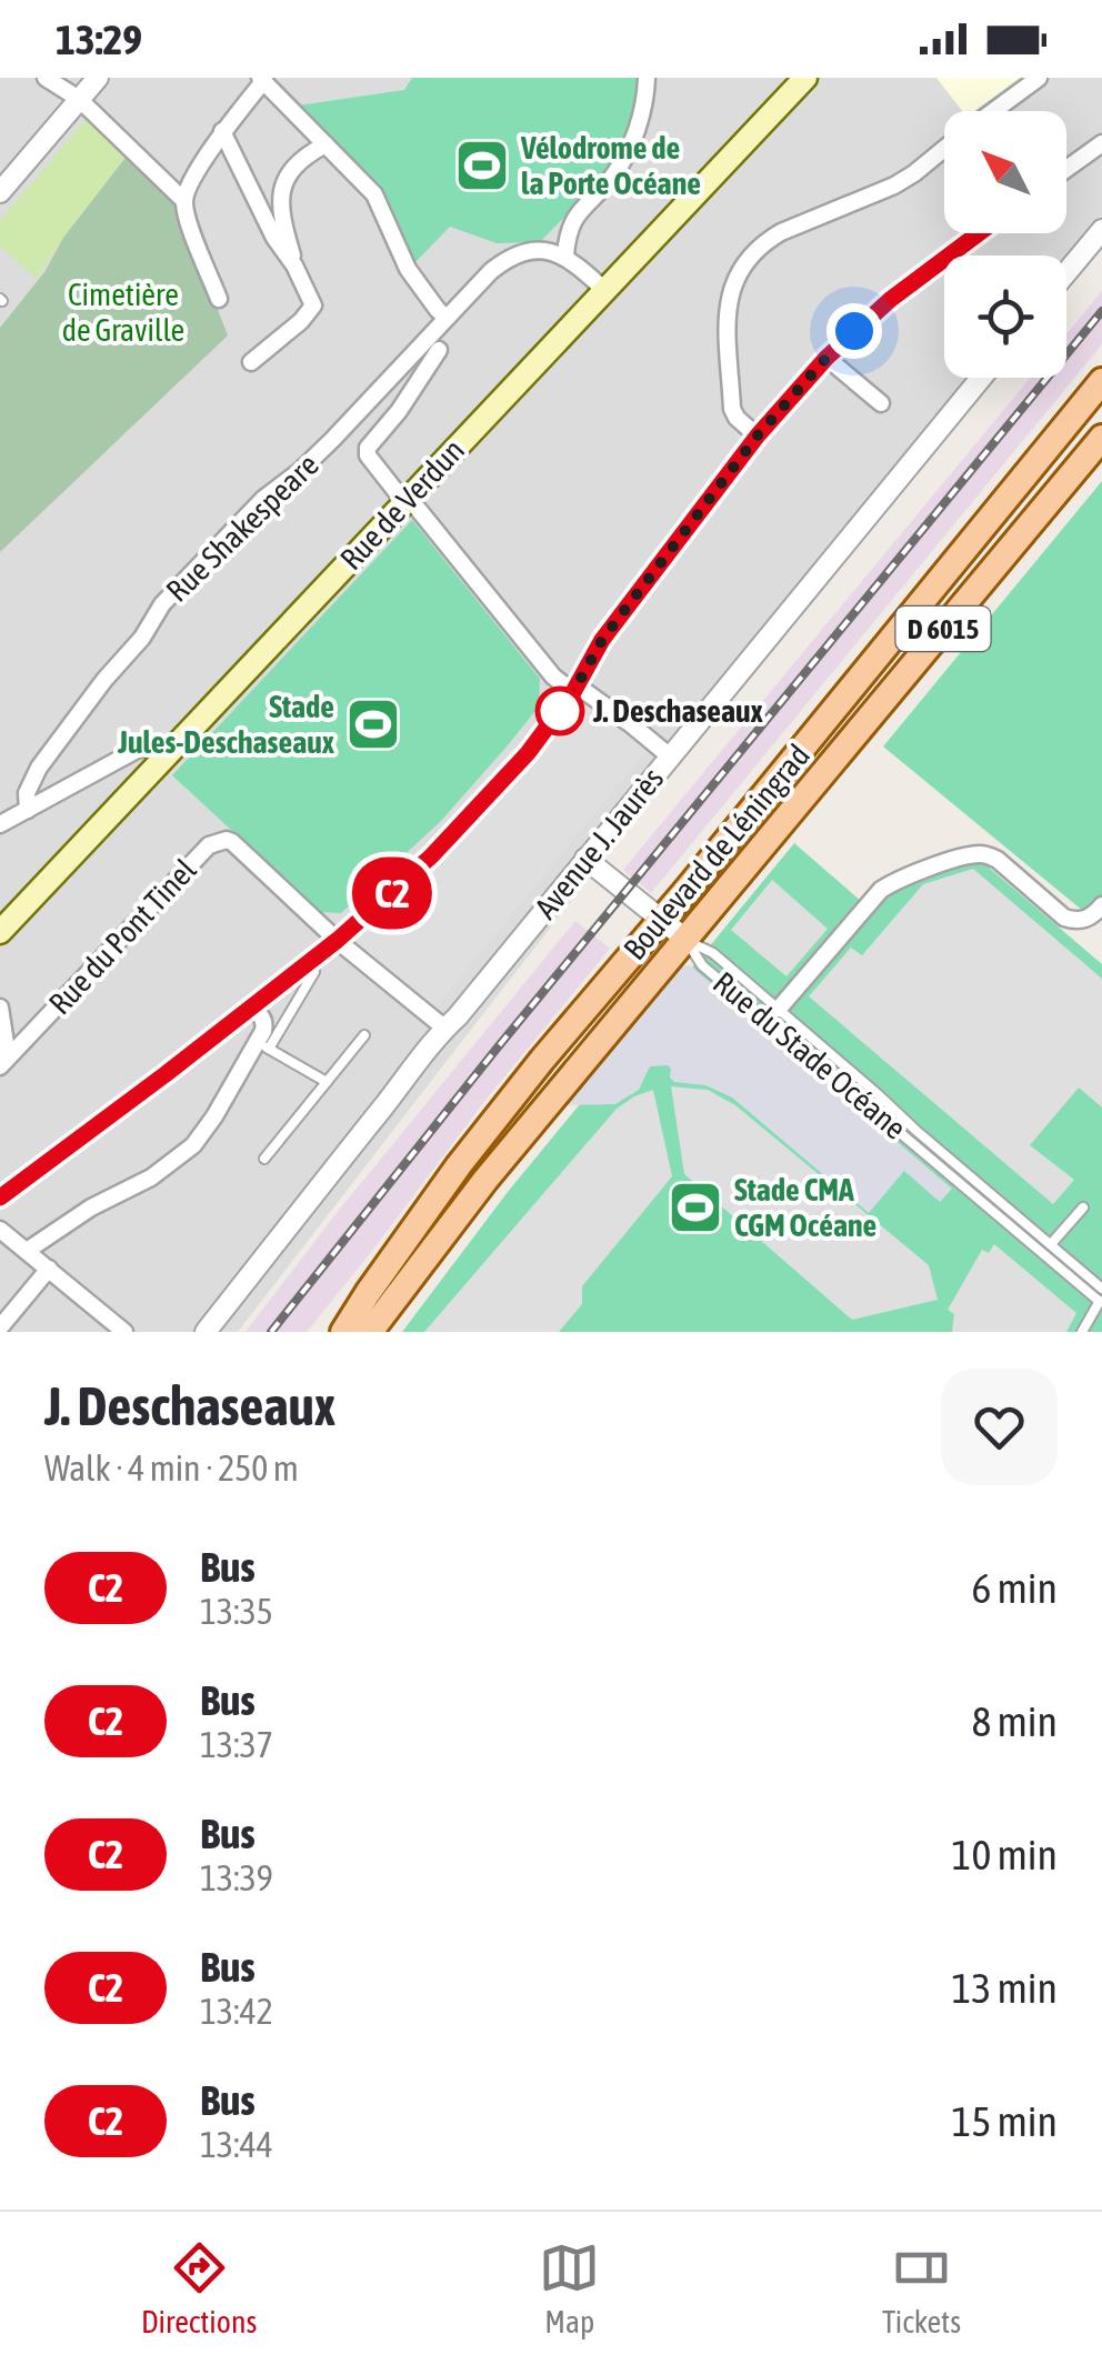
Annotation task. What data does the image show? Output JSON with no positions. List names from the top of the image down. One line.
{"streets":{"main road":["Rue de Verdun","D 6015","Boulevard de Léningrad"],"street":["Rue Shakespeare","Avenue J. Jaurès","Rue du Pont Tinel"],"lane":["Rue du Stade Océane"]},"crossings":[["Avenue J. Jaurès","Rue du Pont Tinel"],["Boulevard de Léningrad","Rue du Stade Océane"]],"parks":["Cimetière de Graville"],"places":{"sports":["Vélodrome de la Porte Océane","Stade Jules-Deschaseaux","Stade CMA CGM Océane"],"other":["J. Deschaseaux"]},"lines":["bus line C2"],"north":"top left","page":{"status":"13:29","on_map":"C2","heading":["J. Deschaseaux","Walk · 4 min · 250 m"],"list":[{"mark":"C2","name":"Bus","note":"13:35","value":"6 min"},{"mark":"C2","name":"Bus","note":"13:37","value":"8 min"},{"mark":"C2","name":"Bus","note":"13:39","value":"10 min"},{"mark":"C2","name":"Bus","note":"13:42","value":"13 min"},{"mark":"C2","name":"Bus","note":"13:44","value":"15 min"}],"tabs":["Directions","Map","Tickets"]}}
